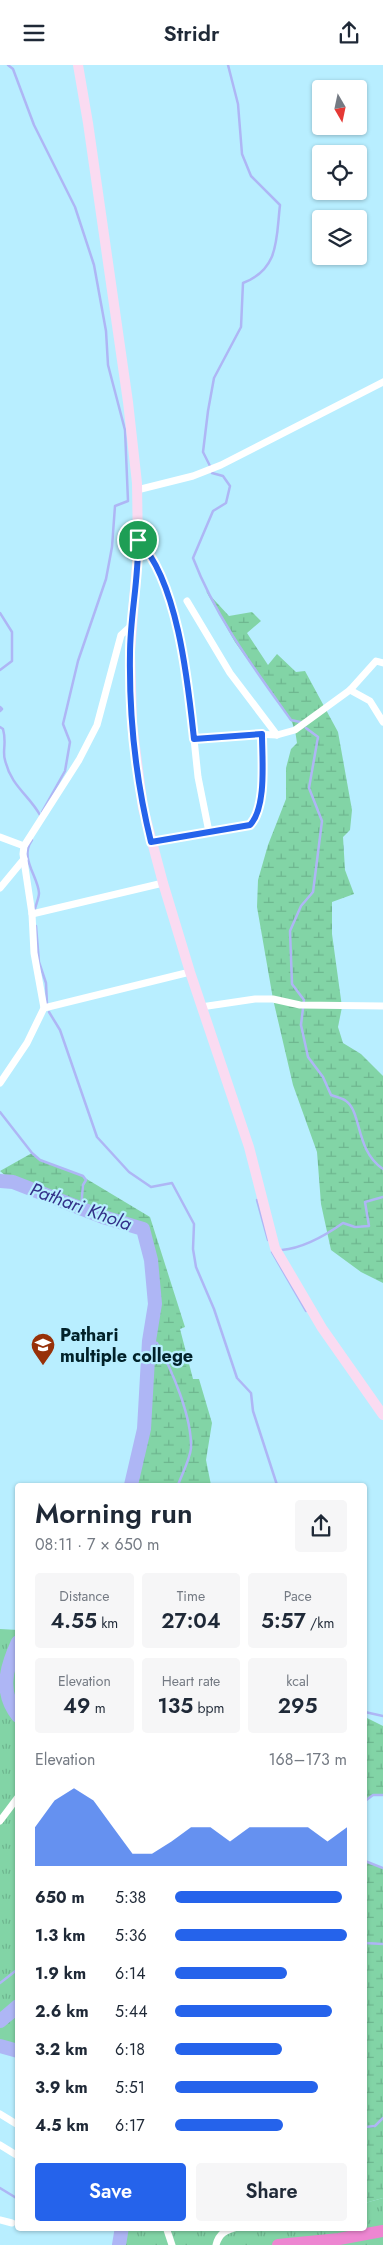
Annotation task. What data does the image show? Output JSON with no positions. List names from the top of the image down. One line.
{"water":["Pathari Khola"],"places":{"school or university":["Pathari multiple college"]},"north":"bottom","page":{"header":"Stridr","heading":["Morning run","08:11 · 7 × 650 m"],"stats":[["Distance","4.55 km"],["Time","27:04"],["Pace","5:57 /km"],["Elevation","49 m"],["Heart rate","135 bpm"],["kcal","295"]],"chart":["Elevation","168–173 m"],"list":[{"name":"650 m","note":"5:38"},{"name":"1.3 km","note":"5:36"},{"name":"1.9 km","note":"6:14"},{"name":"2.6 km","note":"5:44"},{"name":"3.2 km","note":"6:18"},{"name":"3.9 km","note":"5:51"},{"name":"4.5 km","note":"6:17"}],"buttons":["Save","Share"]}}
